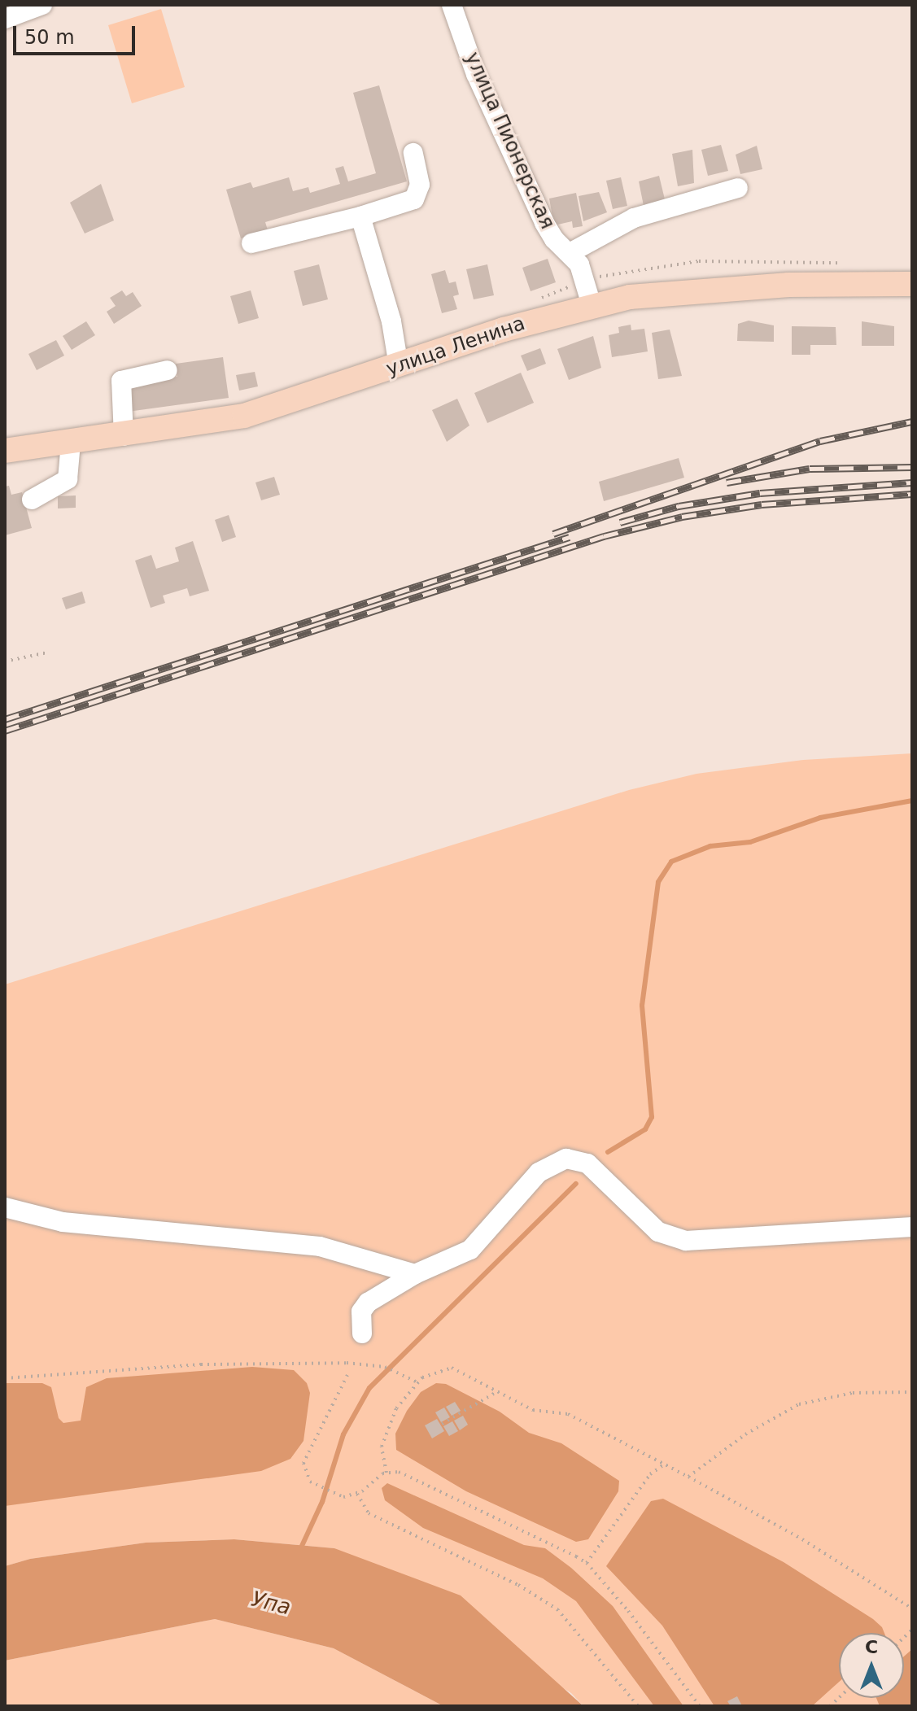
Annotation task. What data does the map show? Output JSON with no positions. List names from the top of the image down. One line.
{"streets":{"main road":["улица Ленина"],"street":["улица Пионерская"]},"crossings":[["улица Пионерская","улица Ленина"]],"water":["Упа"],"scale_bar":"50 m","north":"top"}
